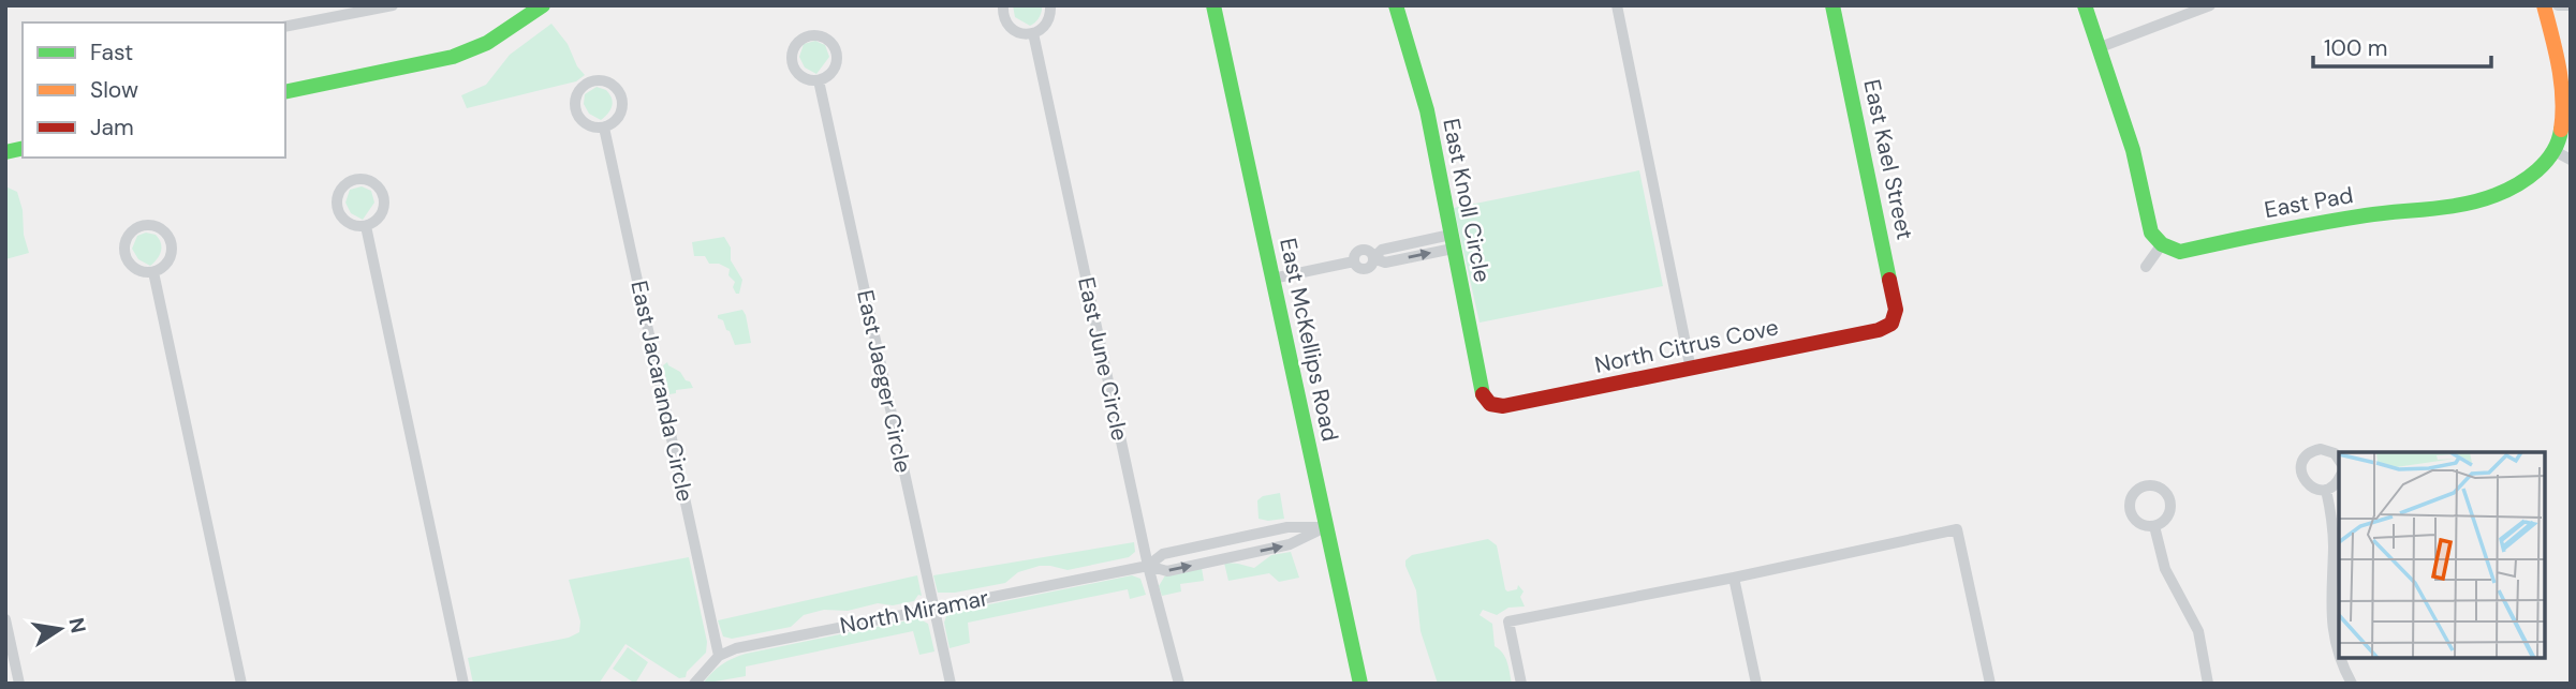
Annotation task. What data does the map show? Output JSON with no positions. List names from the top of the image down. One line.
{"streets":{"street":["East Kael Street","East Knoll Circle","East Pad","East McKellips Road","North Citrus Cove","East June Circle","East Jaeger Circle","East Jacaranda Circle","North Miramar"]},"crossings":[["East Kael Street","North Citrus Cove"],["East Knoll Circle","North Citrus Cove"],["East McKellips Road","North Miramar"],["East June Circle","North Miramar"],["East Jaeger Circle","North Miramar"],["East Jacaranda Circle","North Miramar"]],"legend":["Fast","Slow","Jam"],"scale_bar":"100 m","north":"right"}
